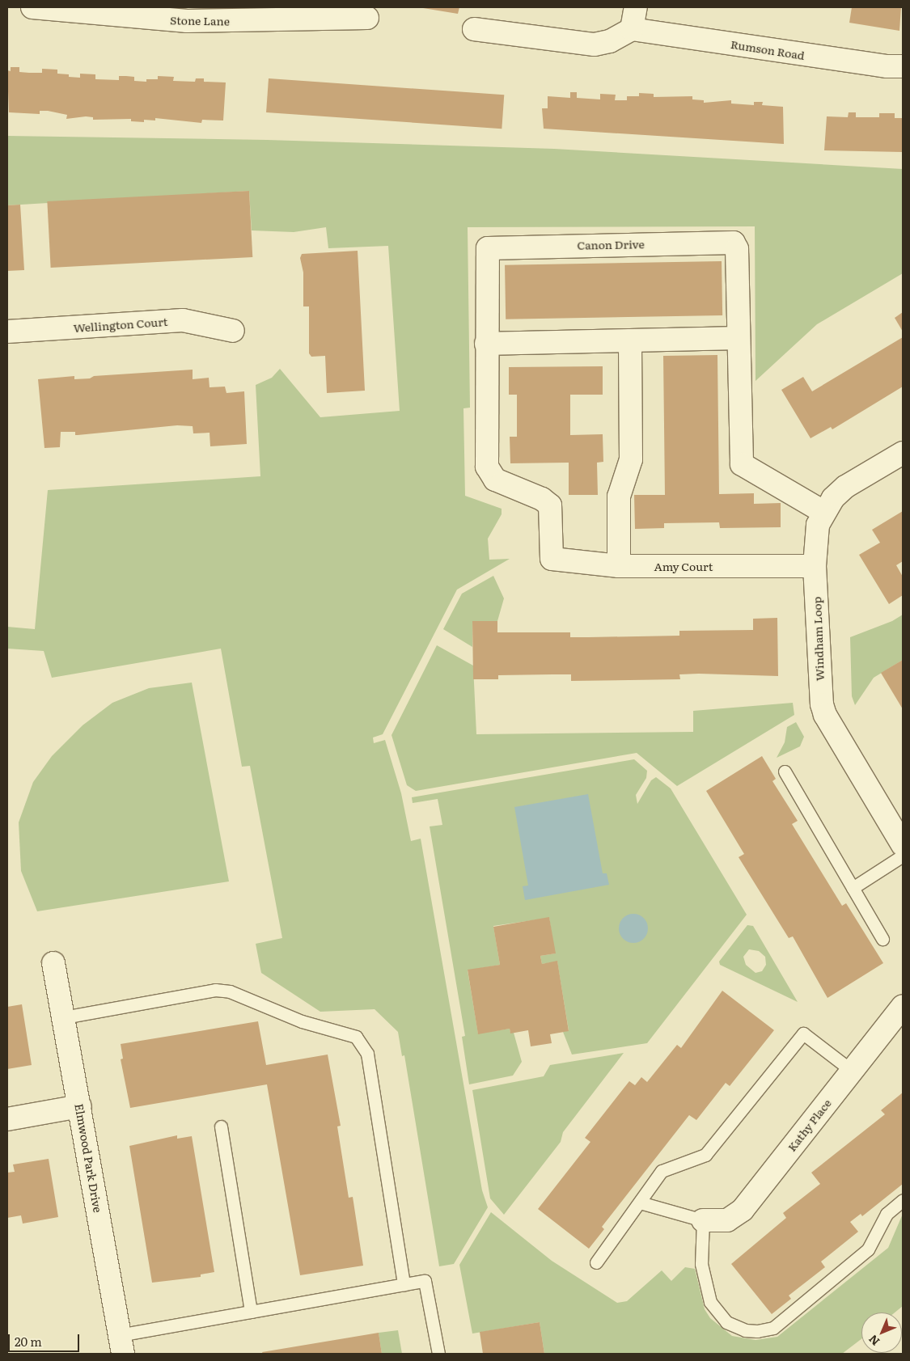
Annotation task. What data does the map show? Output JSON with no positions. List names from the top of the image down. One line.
{"streets":{"street":["Stone Lane","Rumson Road","Canon Drive","Wellington Court","Amy Court","Windham Loop","Kathy Place","Elmwood Park Drive"]},"crossings":[["Canon Drive","Amy Court"],["Canon Drive","Windham Loop"],["Amy Court","Windham Loop"]],"scale_bar":"20 m","north":"bottom left"}
